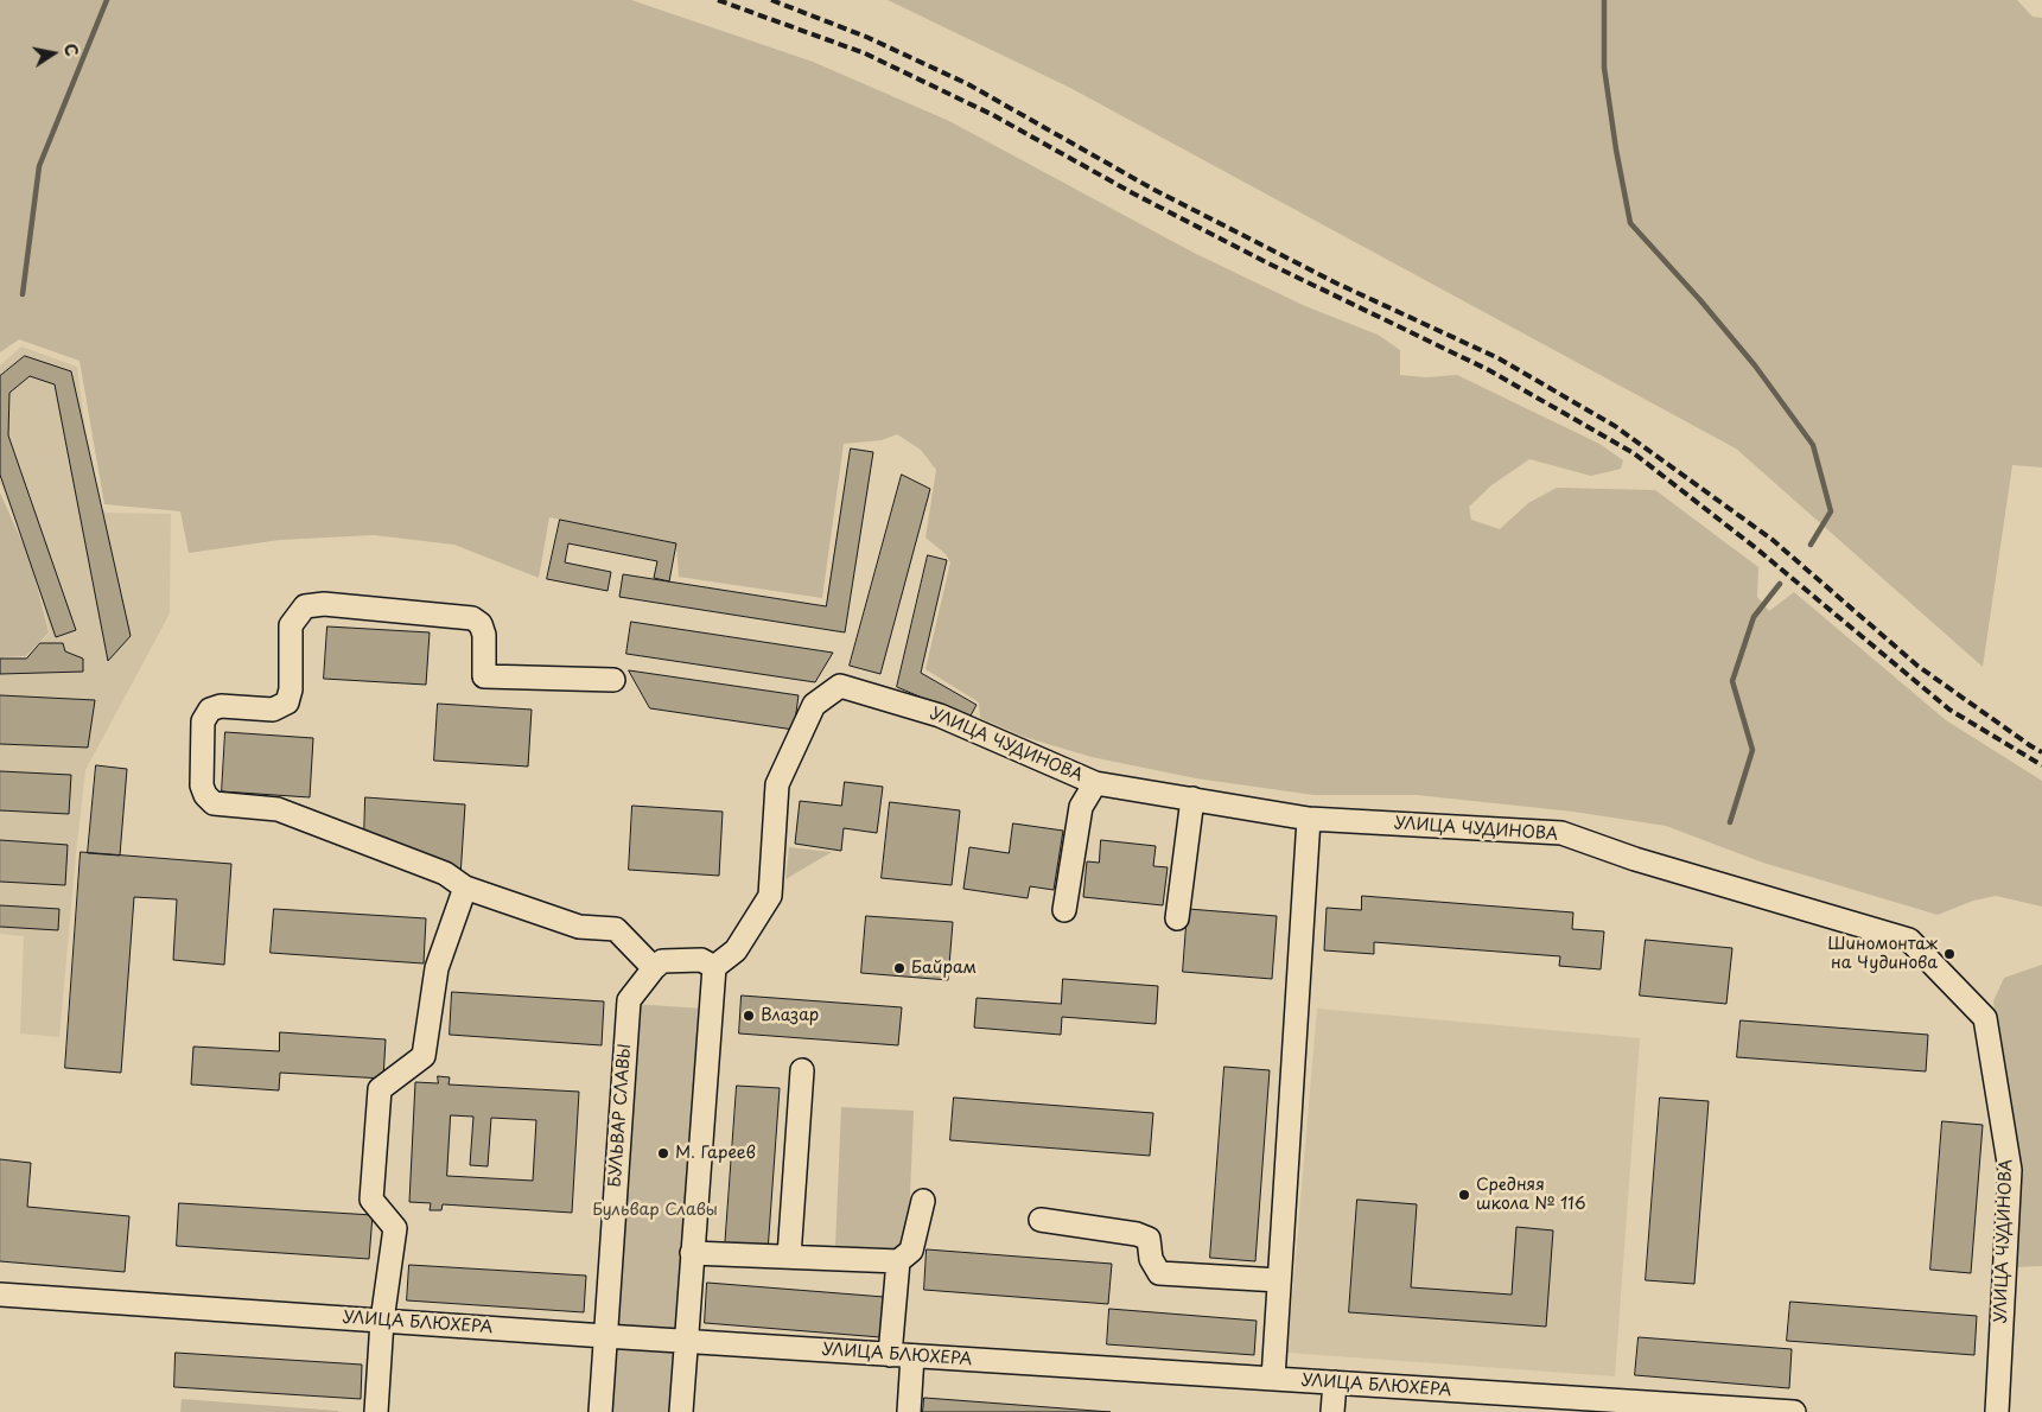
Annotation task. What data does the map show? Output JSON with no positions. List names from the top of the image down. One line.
{"streets":{"street":["УЛИЦА ЧУДИНОВА","БУЛЬВАР СЛАВЫ","УЛИЦА БЛЮХЕРА"]},"crossings":[["БУЛЬВАР СЛАВЫ","УЛИЦА БЛЮХЕРА"]],"parks":["Бульвар Славы"],"places":["Шиномонтаж на Чудинова","Байрам","Влазар","М. Гареев","Средняя школа № 116"],"north":"right"}
